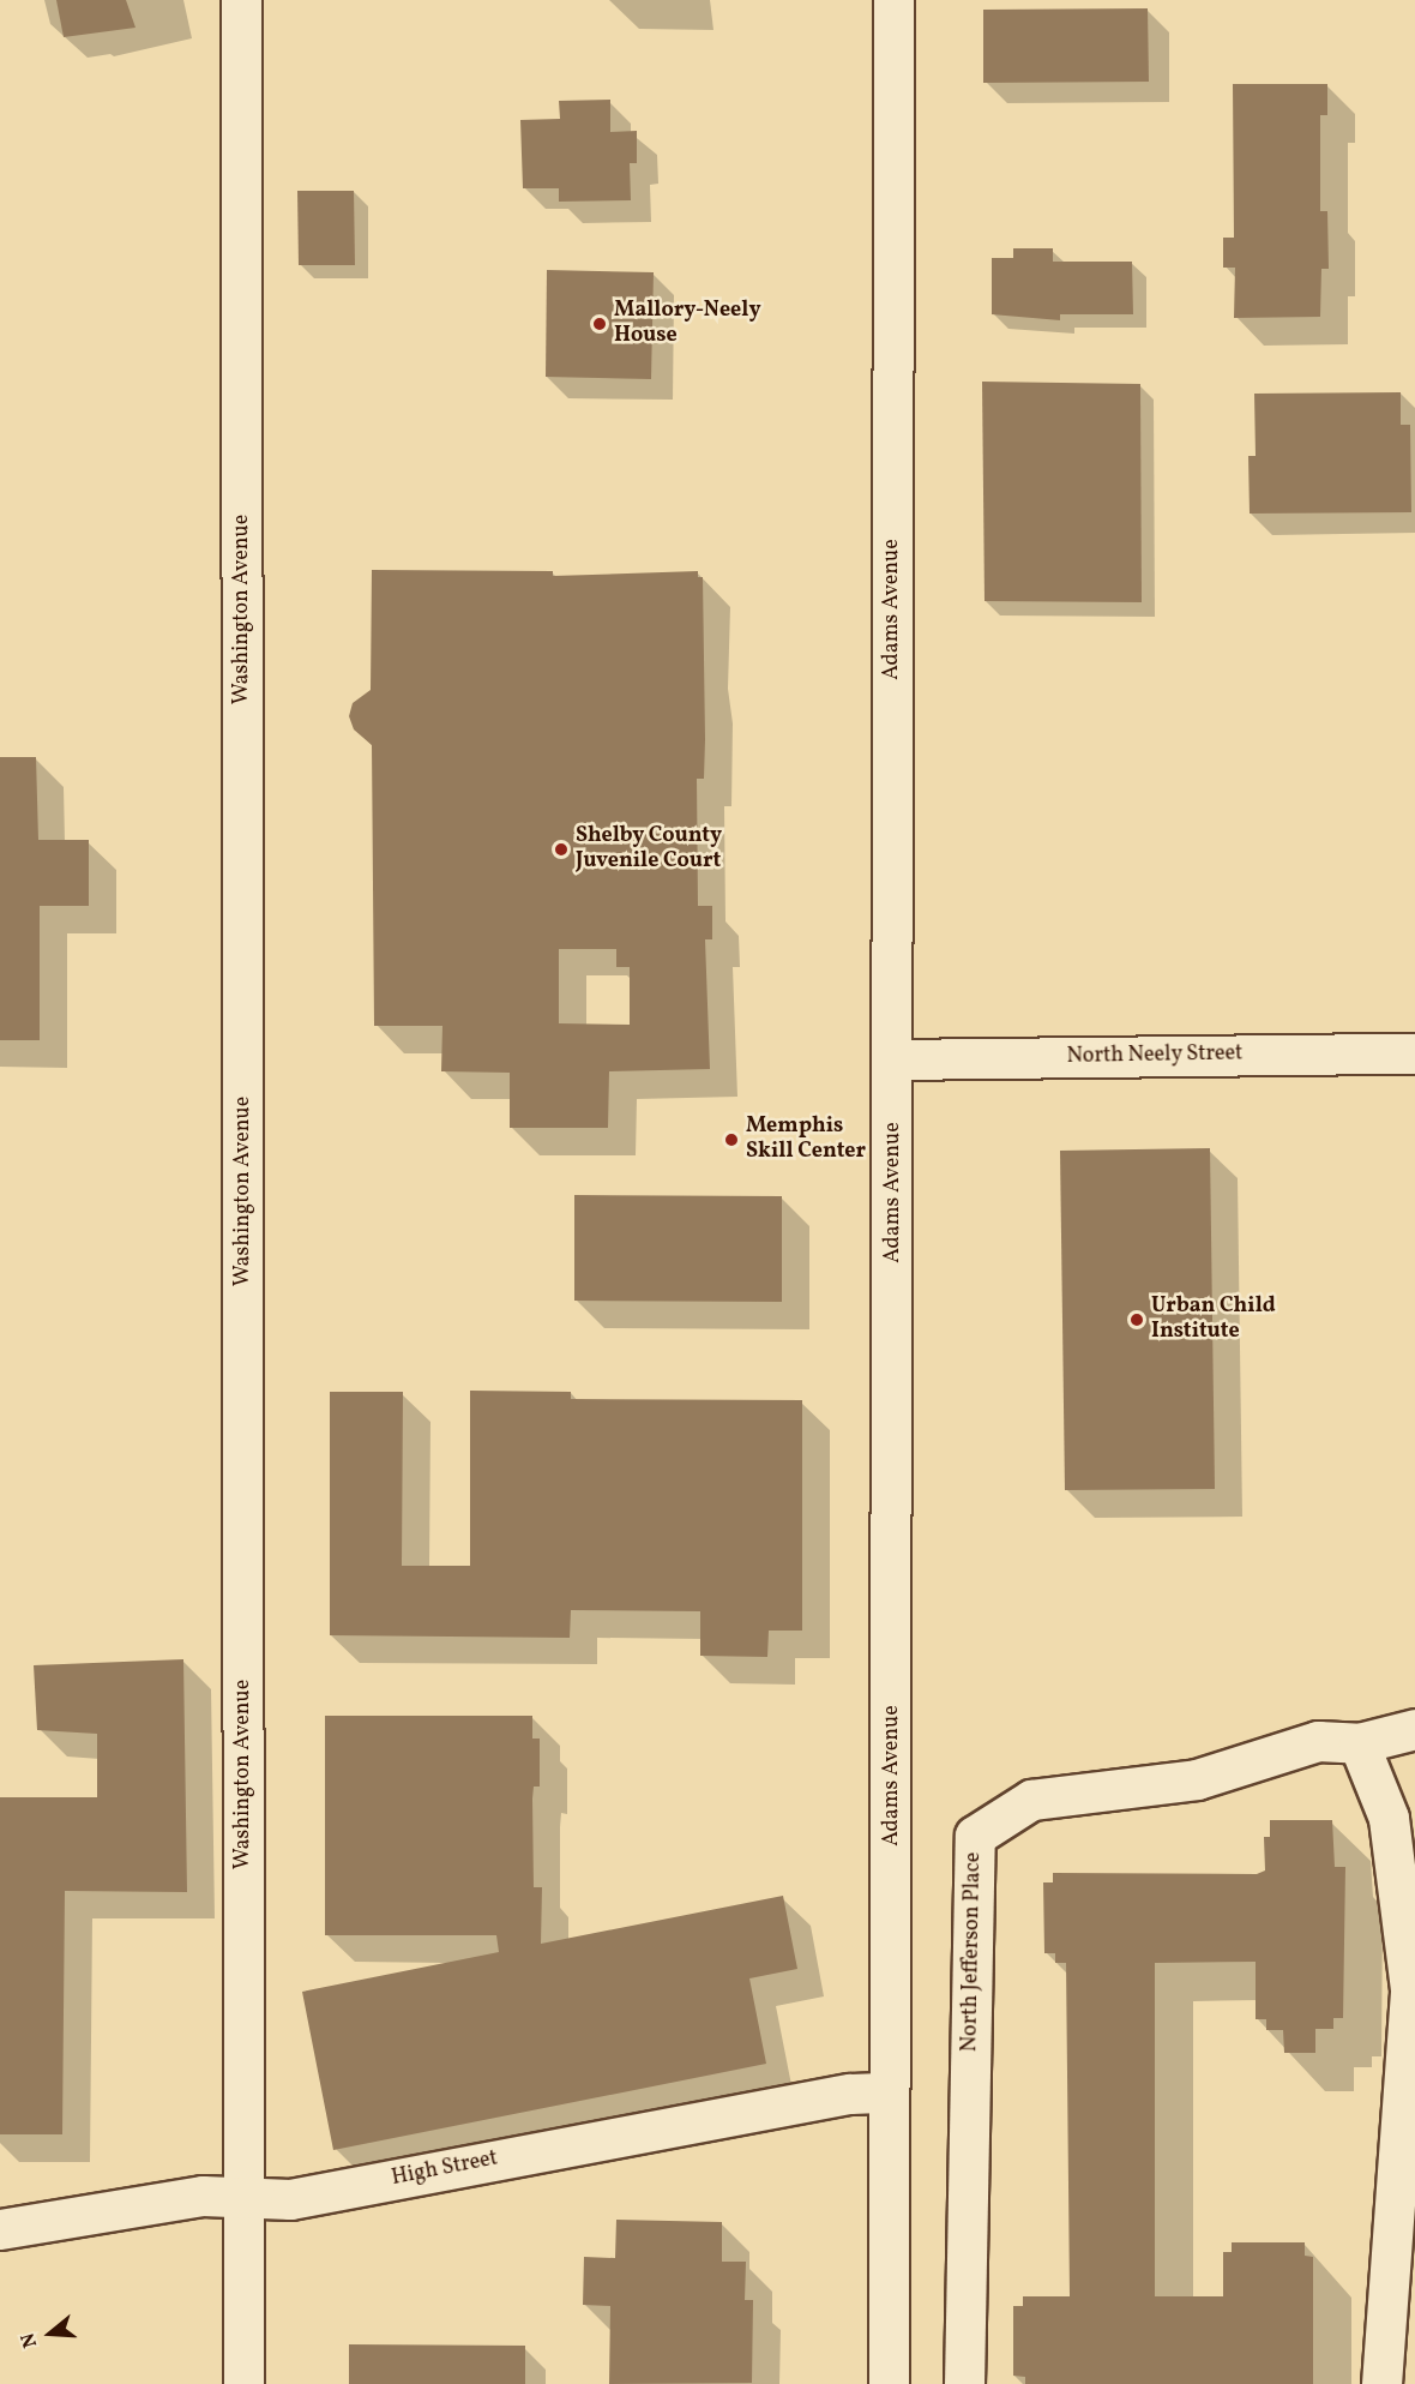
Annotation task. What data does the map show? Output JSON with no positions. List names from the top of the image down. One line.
{"streets":{"street":["Washington Avenue","Adams Avenue","North Neely Street","North Jefferson Place","High Street"]},"crossings":[["Washington Avenue","High Street"],["Adams Avenue","North Neely Street"],["Adams Avenue","High Street"]],"places":["Mallory-Neely House","Shelby County Juvenile Court","Memphis Skill Center","Urban Child Institute"],"north":"left"}
